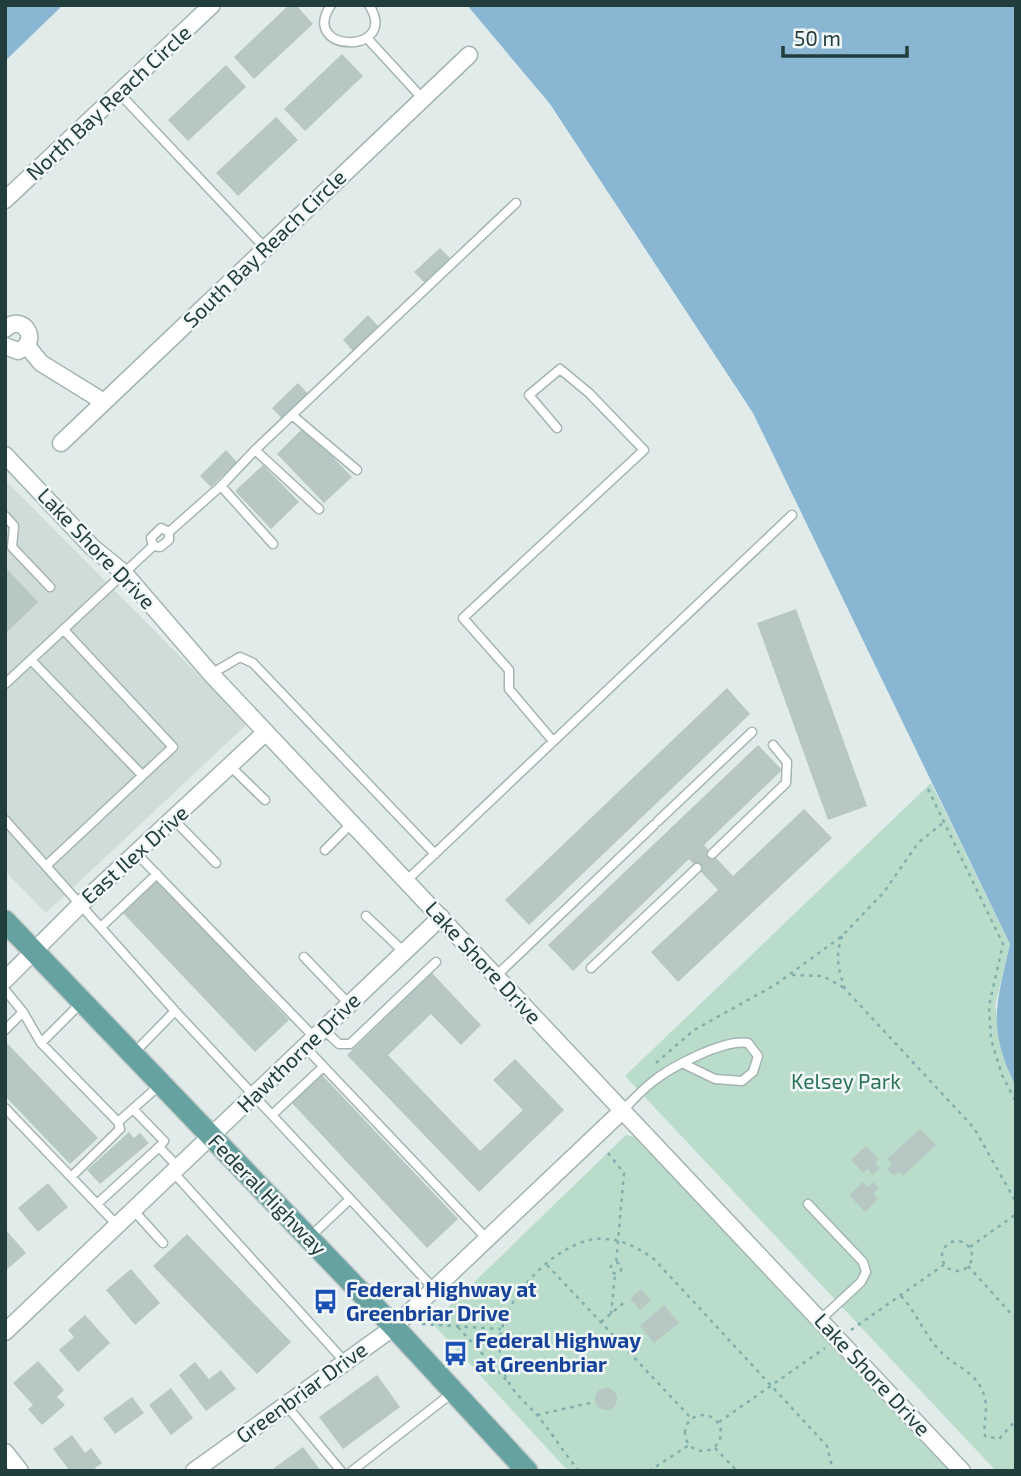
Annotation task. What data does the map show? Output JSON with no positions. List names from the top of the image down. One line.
{"streets":{"main road":["Federal Highway"],"street":["North Bay Reach Circle","South Bay Reach Circle","Lake Shore Drive","East Ilex Drive","Hawthorne Drive","Greenbriar Drive"]},"crossings":[["Lake Shore Drive","East Ilex Drive"],["Lake Shore Drive","Hawthorne Drive"],["Lake Shore Drive","Greenbriar Drive"],["East Ilex Drive","Federal Highway"],["Hawthorne Drive","Federal Highway"],["Federal Highway","Greenbriar Drive"]],"parks":["Kelsey Park"],"places":{"bus stop":["Federal Highway at Greenbriar Drive","Federal Highway at Greenbriar"]},"scale_bar":"50 m"}
